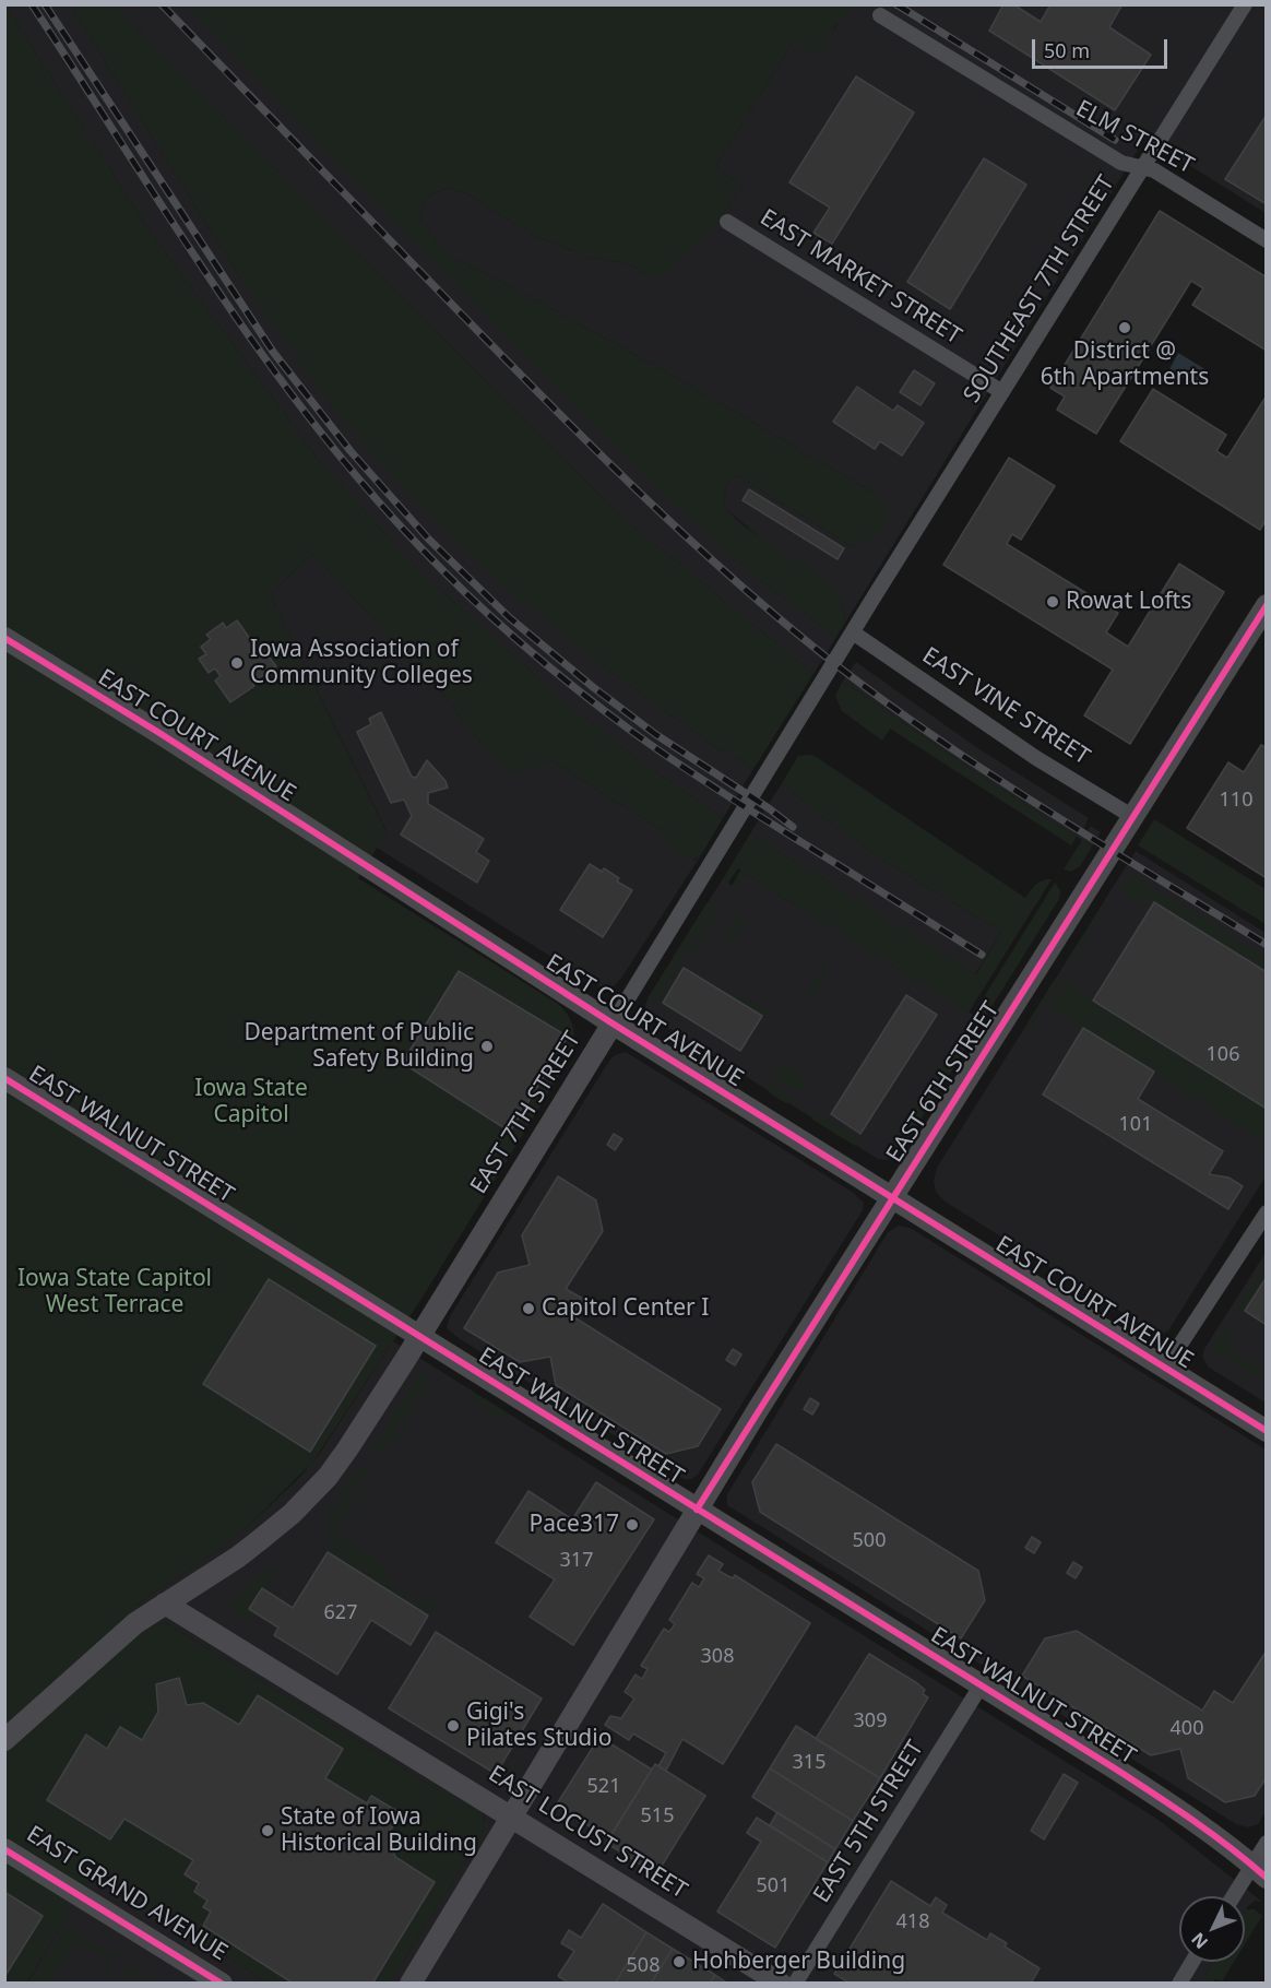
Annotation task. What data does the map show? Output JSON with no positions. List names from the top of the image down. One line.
{"streets":{"street":["ELM STREET","EAST MARKET STREET","SOUTHEAST 7TH STREET","EAST VINE STREET","EAST COURT AVENUE","EAST 6TH STREET","EAST 7TH STREET","EAST WALNUT STREET","EAST 5TH STREET","EAST LOCUST STREET","EAST GRAND AVENUE"]},"crossings":[["ELM STREET","SOUTHEAST 7TH STREET"],["EAST MARKET STREET","SOUTHEAST 7TH STREET"],["SOUTHEAST 7TH STREET","EAST 7TH STREET"],["EAST VINE STREET","EAST 6TH STREET"],["EAST VINE STREET","EAST 7TH STREET"],["EAST COURT AVENUE","EAST 6TH STREET"],["EAST COURT AVENUE","EAST 7TH STREET"],["EAST 6TH STREET","EAST WALNUT STREET"],["EAST 6TH STREET","EAST LOCUST STREET"],["EAST 7TH STREET","EAST WALNUT STREET"],["EAST 7TH STREET","EAST LOCUST STREET"],["EAST WALNUT STREET","EAST 5TH STREET"]],"parks":["Iowa State Capitol","Iowa State Capitol West Terrace"],"places":["District @ 6th Apartments","Rowat Lofts","Iowa Association of Community Colleges","Department of Public Safety Building","Capitol Center I","Pace317","Gigi's Pilates Studio","State of Iowa Historical Building","Hohberger Building"],"house_numbers":["110","106","101","500","317","627","308","309","400","315","521","515","501","418","508"],"scale_bar":"50 m","north":"bottom left"}
